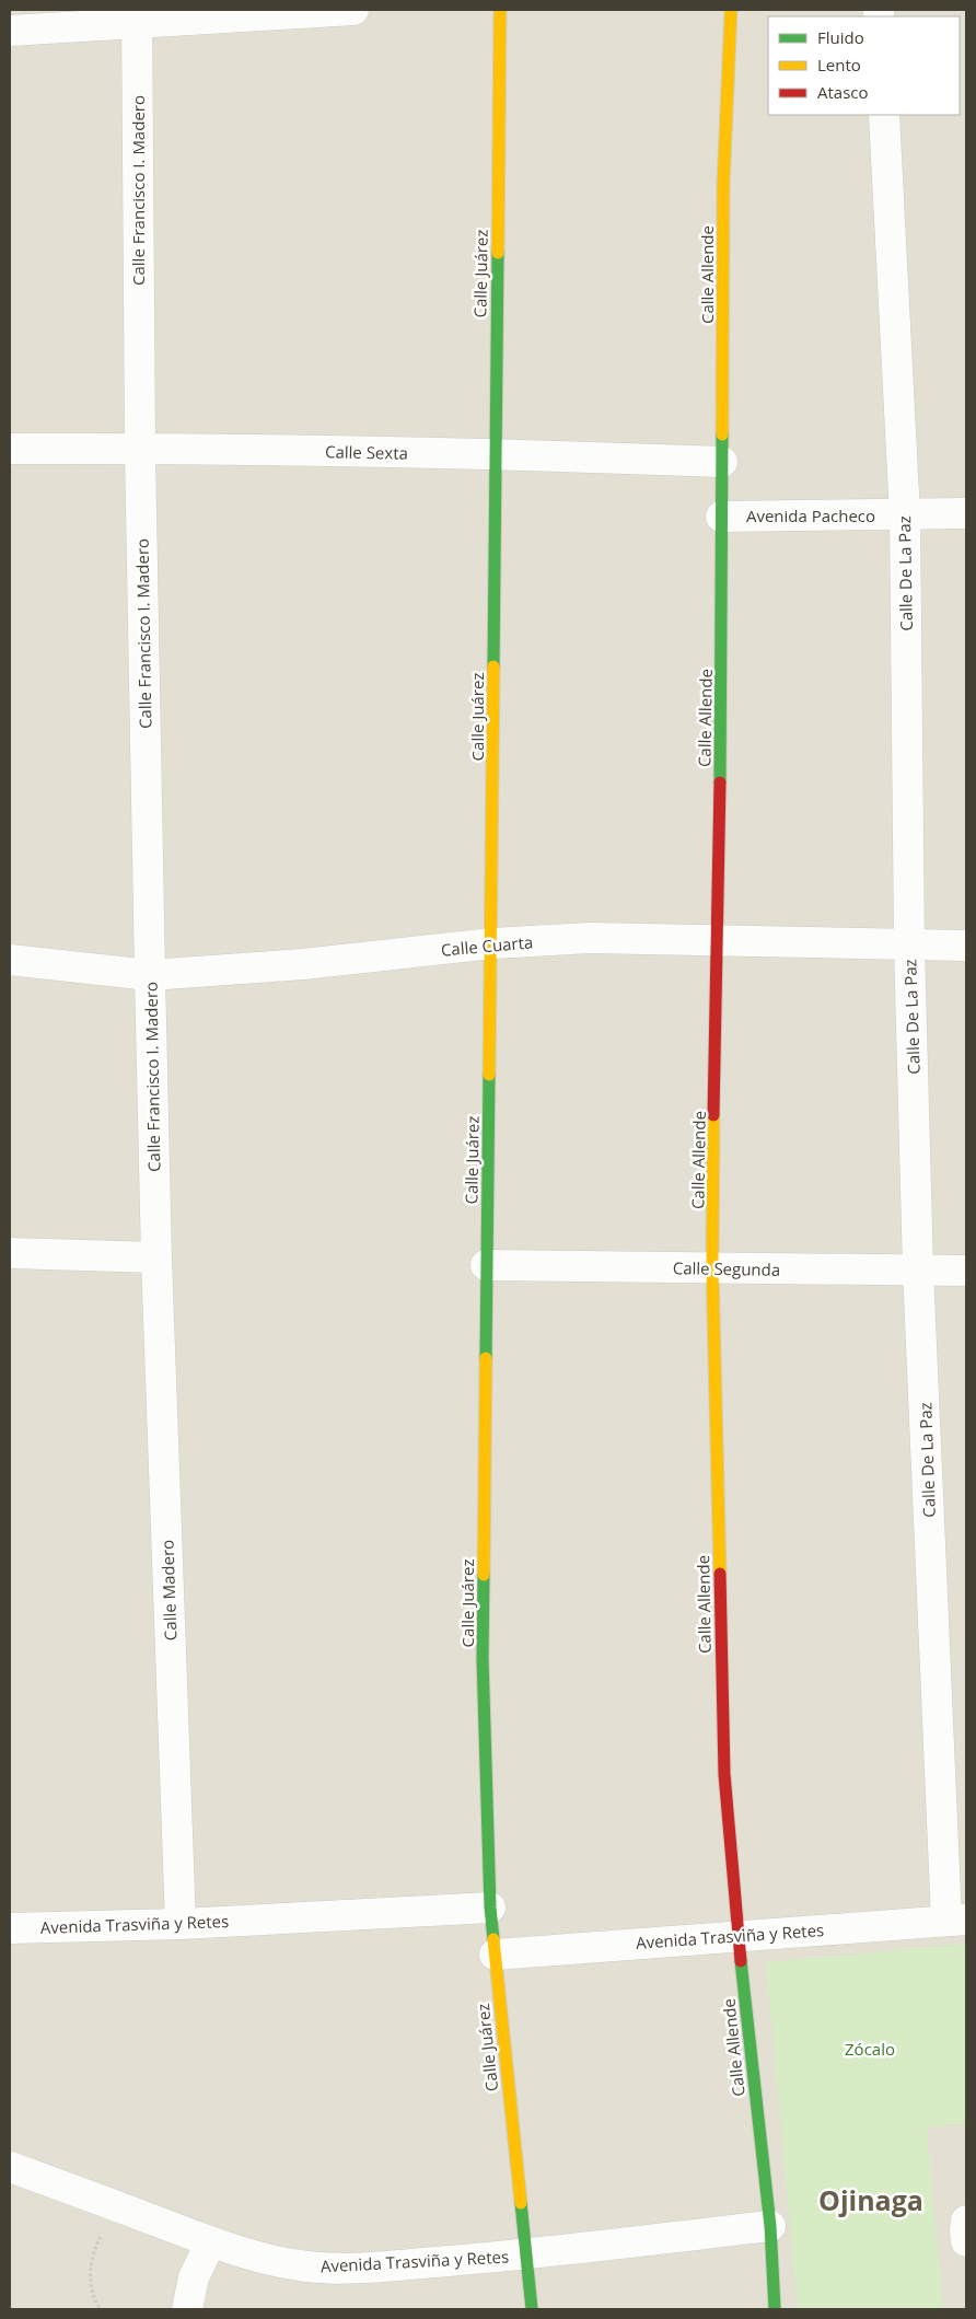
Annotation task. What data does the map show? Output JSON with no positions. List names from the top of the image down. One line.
{"streets":{"street":["Calle Francisco I. Madero","Calle Juárez","Calle Allende","Calle Sexta","Avenida Pacheco","Calle De La Paz","Calle Cuarta","Calle Segunda","Calle Madero","Avenida Trasviña y Retes"]},"crossings":[["Calle Francisco I. Madero","Calle Sexta"],["Calle Francisco I. Madero","Calle Cuarta"],["Calle Francisco I. Madero","Calle Madero"],["Calle Juárez","Calle Sexta"],["Calle Juárez","Calle Cuarta"],["Calle Juárez","Calle Segunda"],["Calle Juárez","Avenida Trasviña y Retes"],["Calle Allende","Calle Sexta"],["Calle Allende","Avenida Pacheco"],["Calle Allende","Calle Cuarta"],["Calle Allende","Calle Segunda"],["Calle Allende","Avenida Trasviña y Retes"],["Avenida Pacheco","Calle De La Paz"],["Calle De La Paz","Calle Cuarta"],["Calle De La Paz","Calle Segunda"],["Calle De La Paz","Avenida Trasviña y Retes"],["Calle Madero","Avenida Trasviña y Retes"]],"districts":["Ojinaga"],"parks":["Zócalo"],"legend":["Fluido","Lento","Atasco"]}
